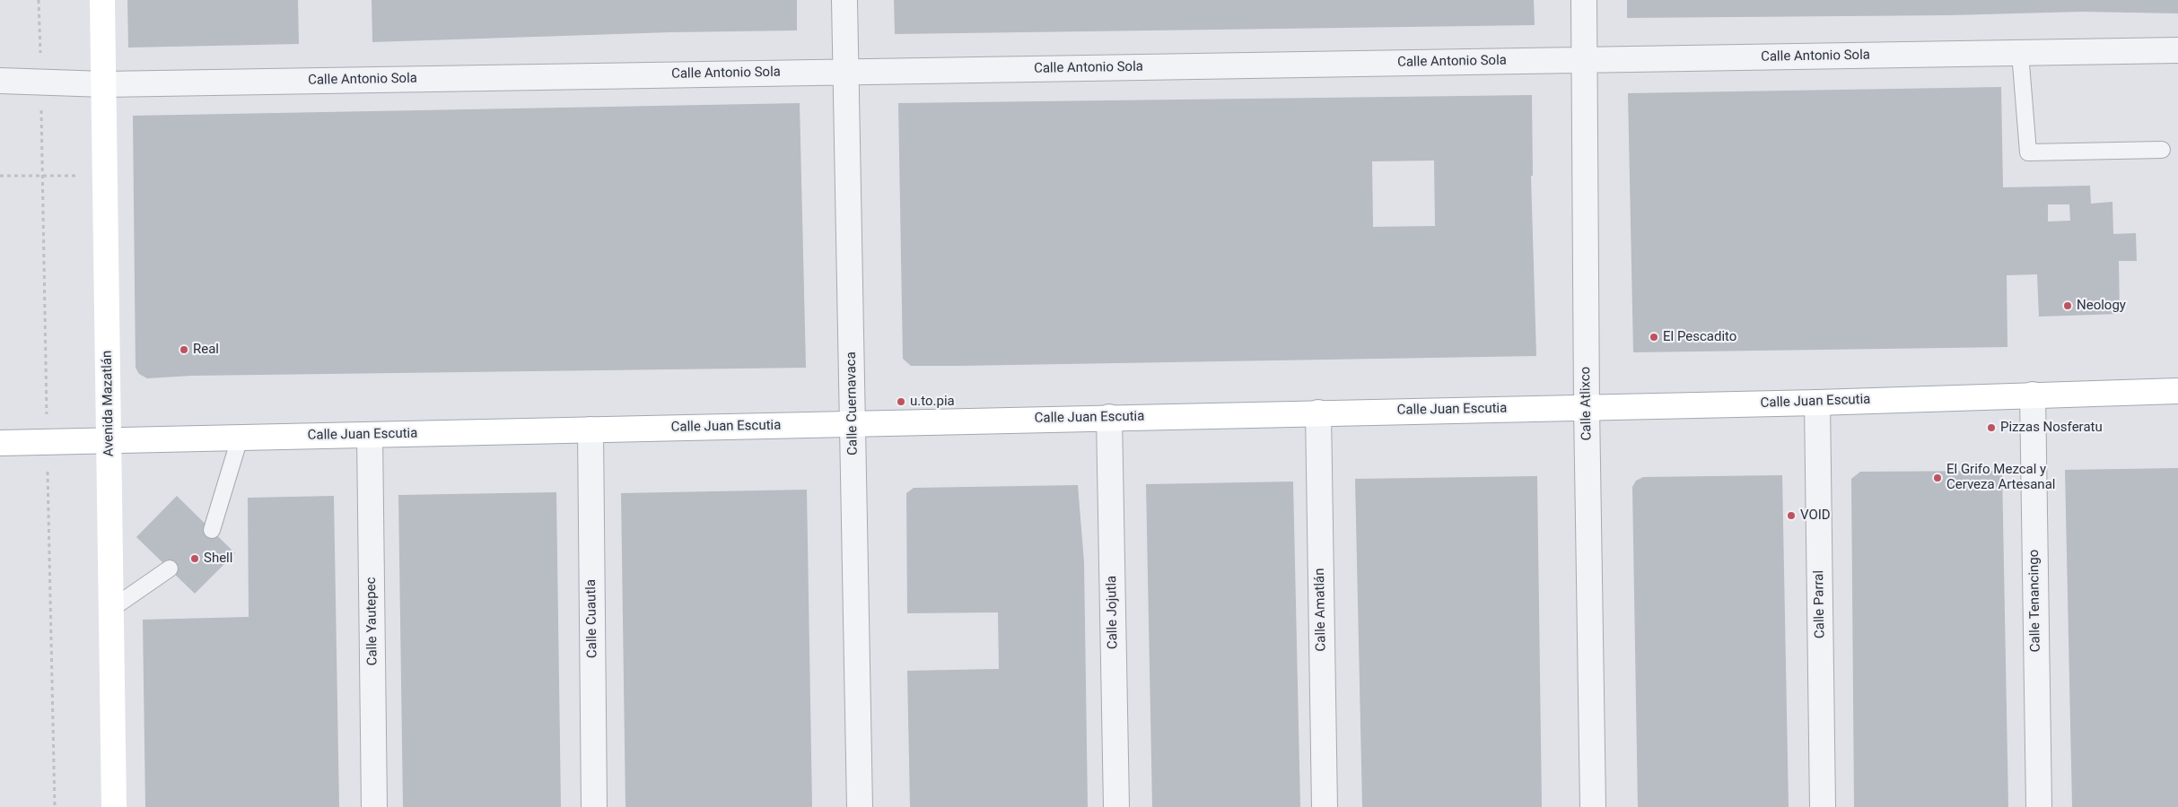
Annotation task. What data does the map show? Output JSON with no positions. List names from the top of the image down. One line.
{"streets":{"main road":["Calle Juan Escutia","Avenida Mazatlán"],"street":["Calle Antonio Sola","Calle Cuernavaca","Calle Atlixco","Calle Tenancingo","Calle Parral","Calle Amatlán","Calle Jojutla","Calle Cuautla","Calle Yautepec"]},"crossings":[["Calle Antonio Sola","Avenida Mazatlán"],["Calle Antonio Sola","Calle Cuernavaca"],["Calle Antonio Sola","Calle Atlixco"],["Calle Juan Escutia","Avenida Mazatlán"],["Calle Juan Escutia","Calle Cuernavaca"],["Calle Juan Escutia","Calle Atlixco"],["Calle Juan Escutia","Calle Tenancingo"],["Calle Juan Escutia","Calle Parral"],["Calle Juan Escutia","Calle Amatlán"],["Calle Juan Escutia","Calle Jojutla"],["Calle Juan Escutia","Calle Cuautla"],["Calle Juan Escutia","Calle Yautepec"]],"places":["Neology","El Pescadito","Real","u.to.pia","Pizzas Nosferatu","El Grifo Mezcal y Cerveza Artesanal","VOID","Shell"]}
